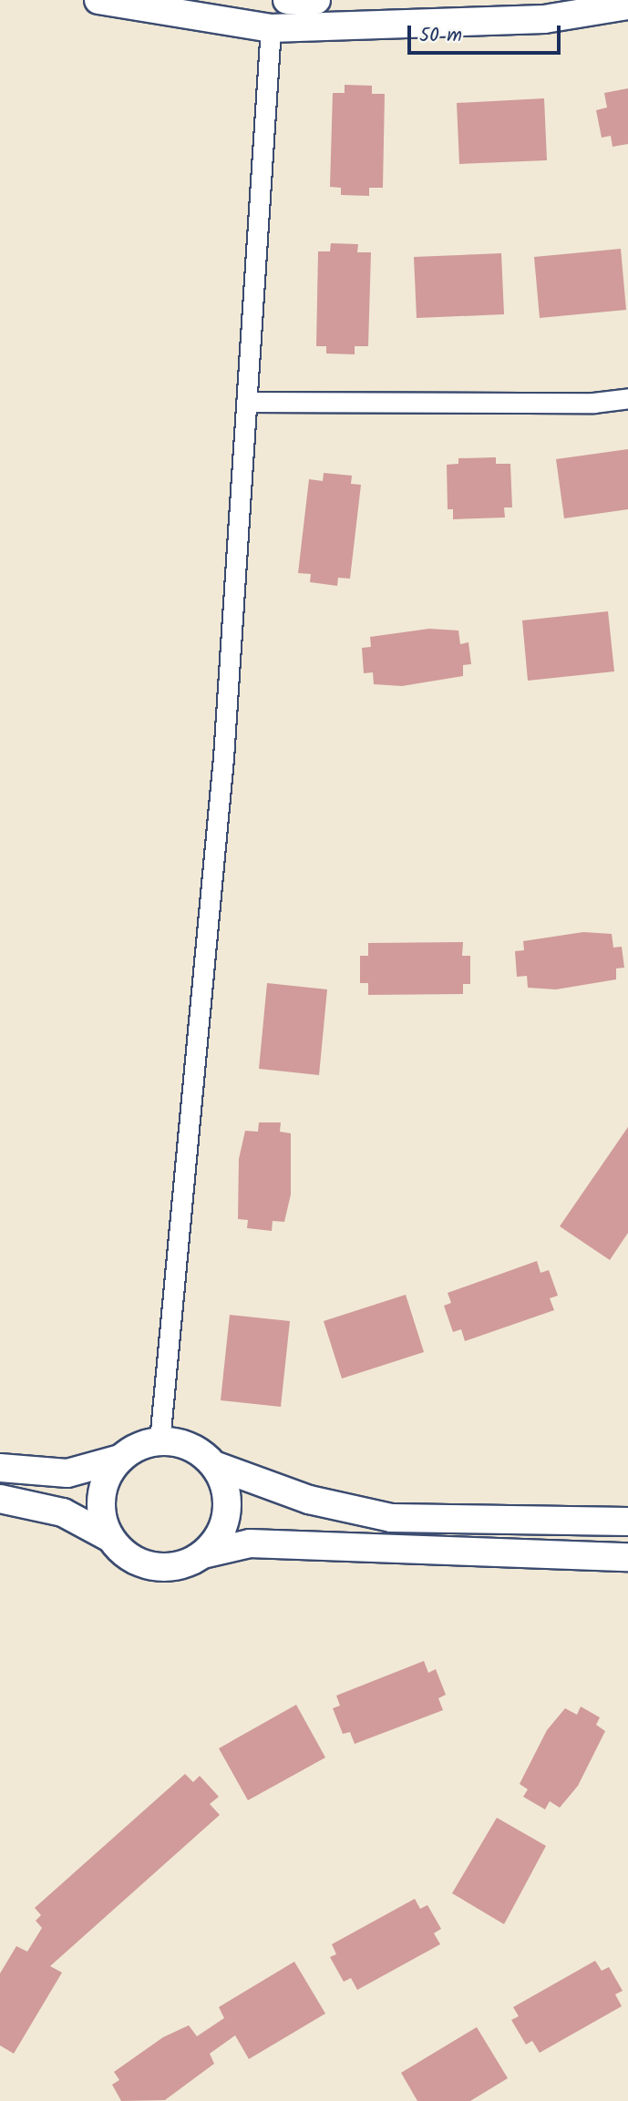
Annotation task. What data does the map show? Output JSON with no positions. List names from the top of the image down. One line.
{"scale_bar":"50 m"}
